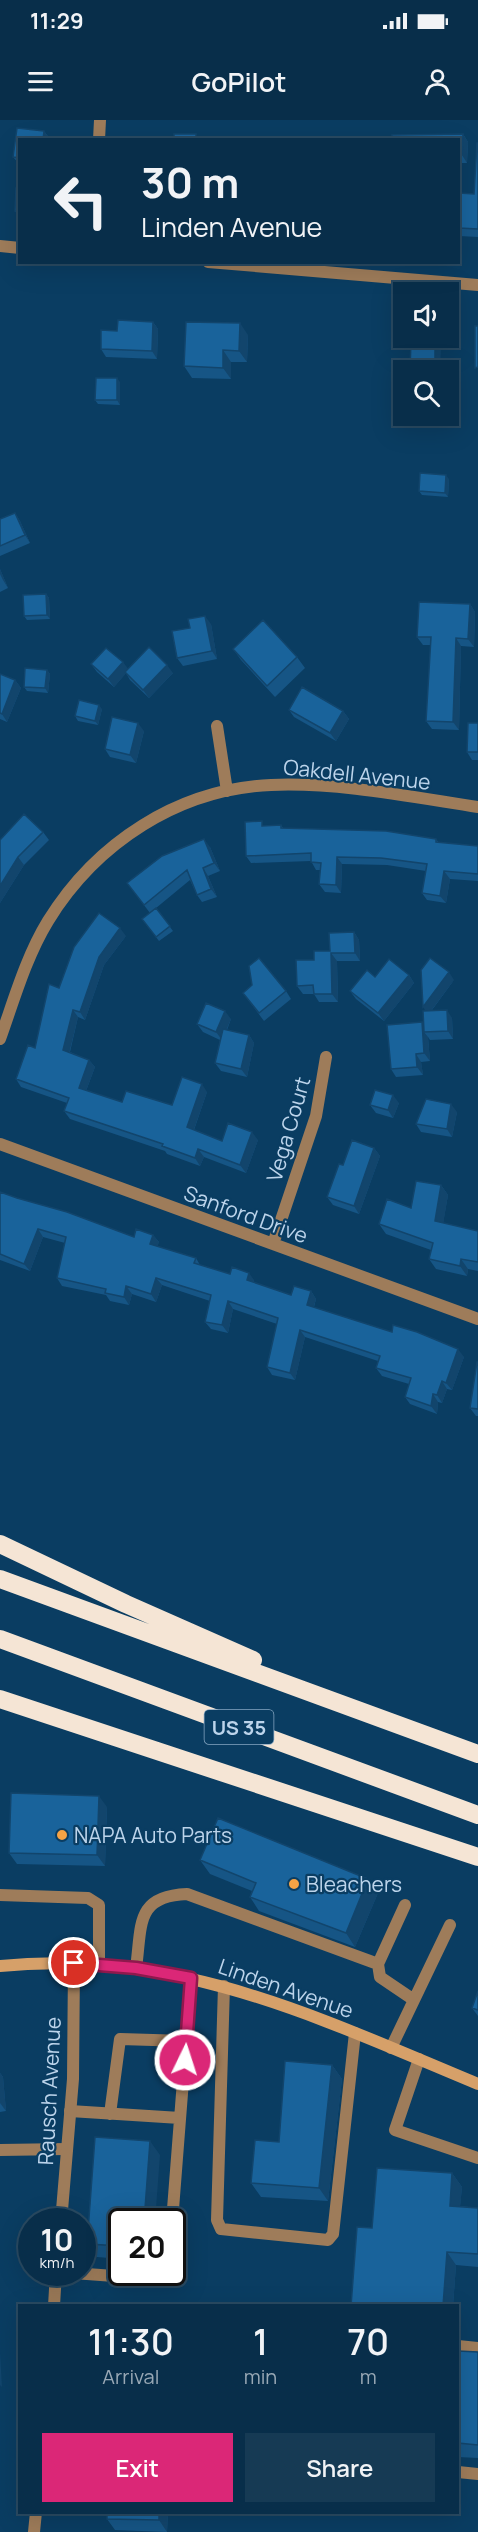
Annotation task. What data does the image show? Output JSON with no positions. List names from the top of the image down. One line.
{"streets":{"highway":["US 35"],"main road":["Linden Avenue"],"street":["Oakdell Avenue","Vega Court","Sanford Drive","Rausch Avenue"]},"crossings":[["Vega Court","Sanford Drive"],["Linden Avenue","Rausch Avenue"]],"places":["NAPA Auto Parts","Bleachers"],"page":{"status":"11:29","header":"GoPilot","turn":["30 m","Linden Avenue"],"speed":"10 km/h","limit":"20","eta":["11:30","Arrival","1","min","70","m"],"buttons":["Exit","Share"]}}
